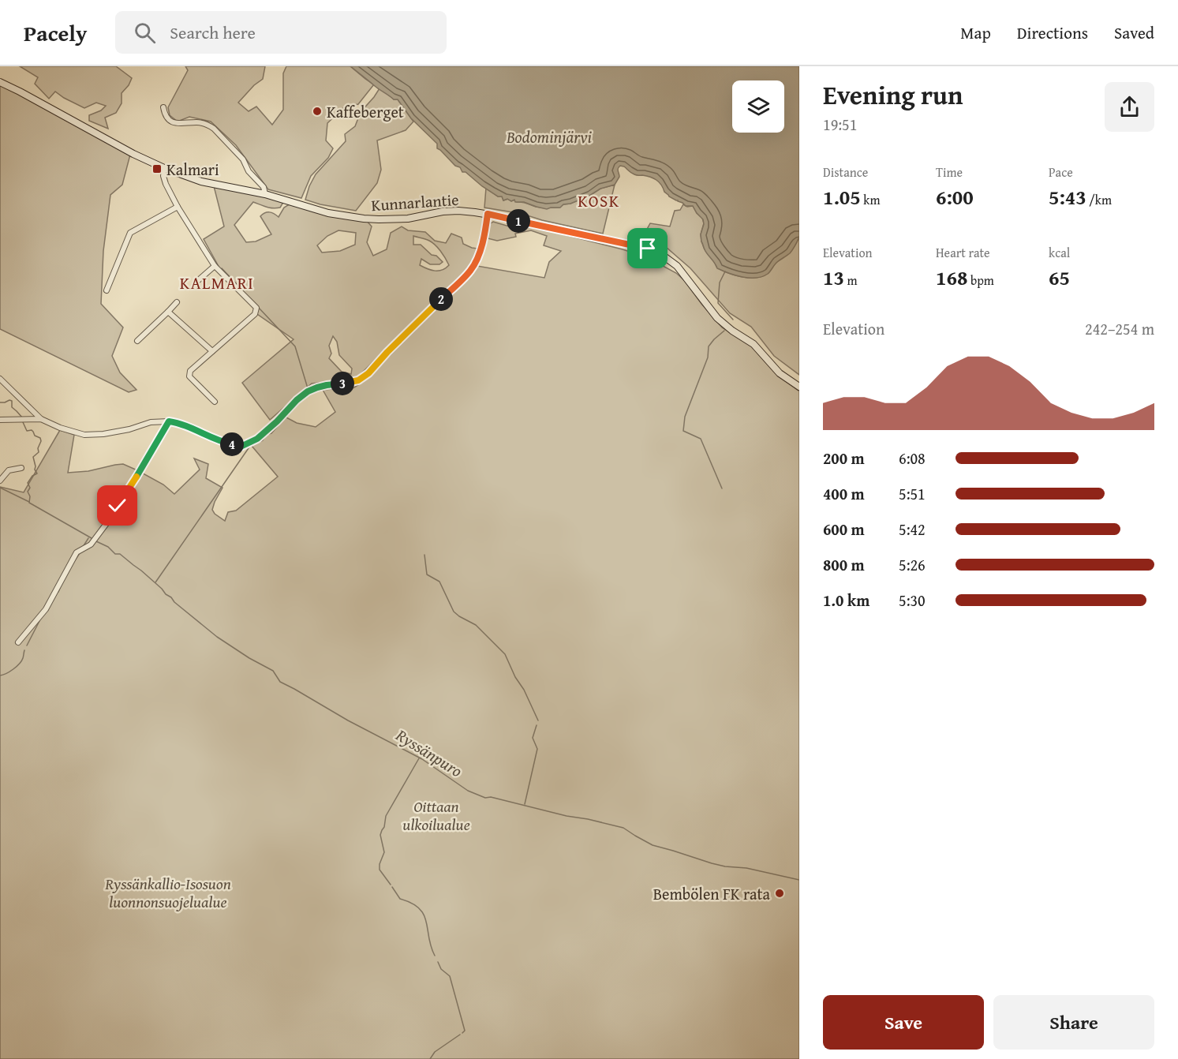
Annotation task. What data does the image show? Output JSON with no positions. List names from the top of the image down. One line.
{"streets":{"main road":["Kunnarlantie"]},"districts":["KOSK","KALMARI"],"water":["Bodominjärvi","Ryssänpuro"],"parks":["Oittaan ulkoilualue","Ryssänkallio-Isosuon luonnonsuojelualue"],"places":{"other":["Kaffeberget","Bembölen FK rata"],"transit":["Kalmari"]},"page":{"header":"Pacely","search":"Search here","nav":["Map","Directions","Saved"],"heading":["Evening run","19:51"],"stats":[["Distance","1.05 km"],["Time","6:00"],["Pace","5:43 /km"],["Elevation","13 m"],["Heart rate","168 bpm"],["kcal","65"]],"pins":["1","2","3","4"],"chart":["Elevation","242–254 m"],"list":[{"name":"200 m","note":"6:08"},{"name":"400 m","note":"5:51"},{"name":"600 m","note":"5:42"},{"name":"800 m","note":"5:26"},{"name":"1.0 km","note":"5:30"}],"buttons":["Save","Share"]}}
